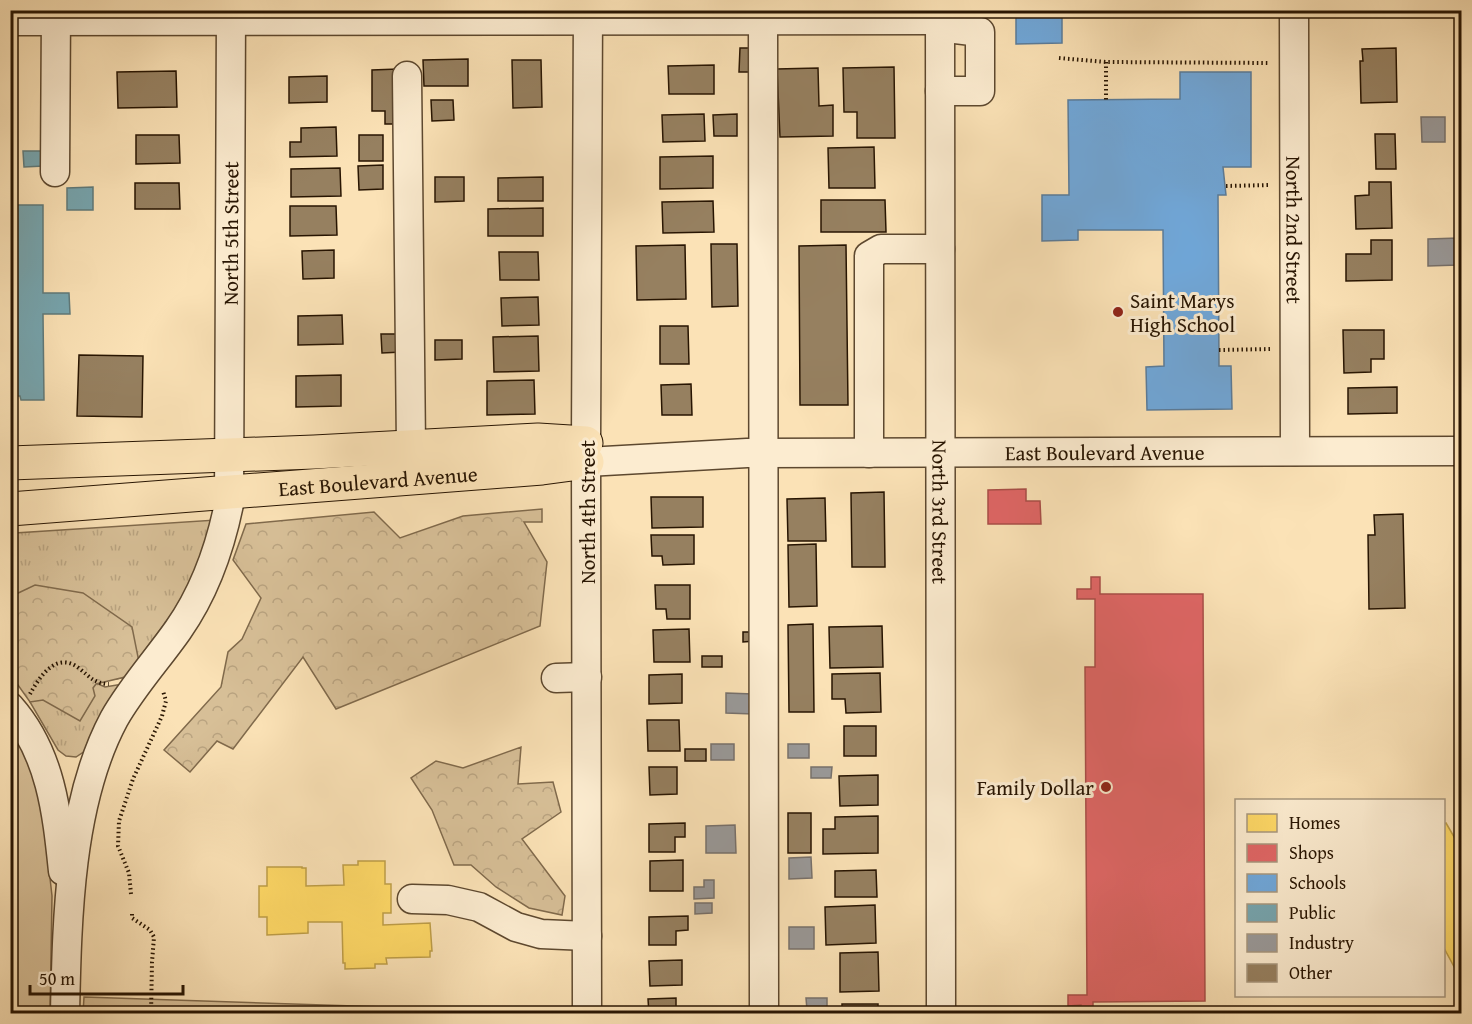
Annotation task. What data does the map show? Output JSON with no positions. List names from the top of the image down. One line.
{"streets":{"main road":["East Boulevard Avenue"],"street":["North 2nd Street","North 5th Street","North 4th Street","North 3rd Street"]},"crossings":[["North 2nd Street","East Boulevard Avenue"],["North 5th Street","East Boulevard Avenue"],["East Boulevard Avenue","North 4th Street"],["East Boulevard Avenue","North 3rd Street"]],"places":["Saint Marys High School","Family Dollar"],"legend":["Homes","Shops","Schools","Public","Industry","Other"],"scale_bar":"50 m"}
